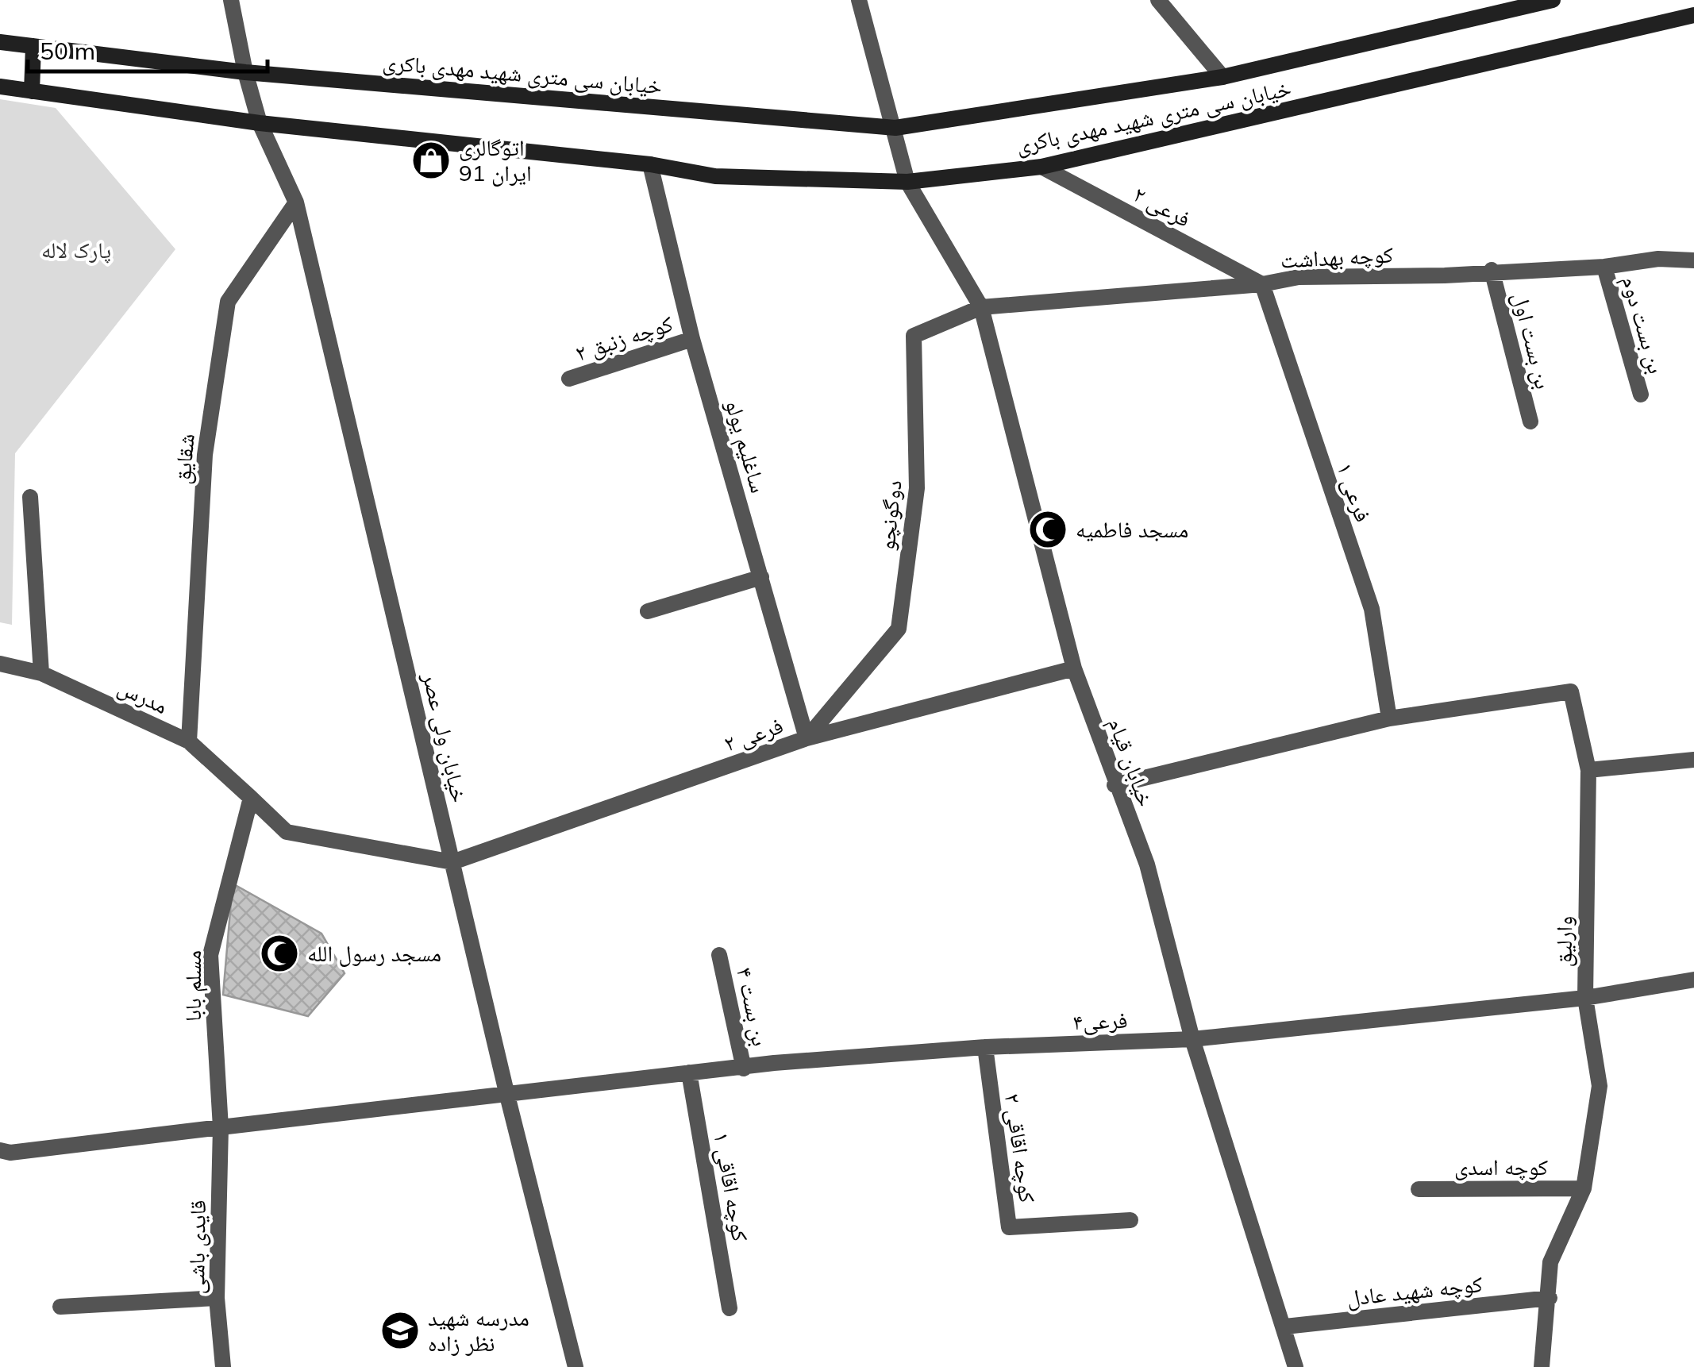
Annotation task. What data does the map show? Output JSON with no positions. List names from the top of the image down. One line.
{"streets":{"main road":["خیابان سی متری شهید مهدی باکری"],"street":["فرعی ۲","کوچه بهداشت","بن بست دوم","کوچه زنبق ۲","بن بست اول","ساغلیم یولو","شقایق","فرعی ۱","دوگونچو","مدرس","خیابان ولی عصر","خیابان قیام","وارلیق","مسلم بابا","بن بست ۴","فرعی۴","کوچه اقاقی ۲","کوچه اسدی","کوچه اقاقی ۱","قایدی باشی","کوچه شهید عادل"]},"crossings":[["خیابان سی متری شهید مهدی باکری","فرعی ۲"],["خیابان سی متری شهید مهدی باکری","ساغلیم یولو"],["خیابان سی متری شهید مهدی باکری","خیابان ولی عصر"],["خیابان سی متری شهید مهدی باکری","خیابان قیام"],["فرعی ۲","کوچه بهداشت"],["فرعی ۲","ساغلیم یولو"],["فرعی ۲","فرعی ۱"],["فرعی ۲","دوگونچو"],["فرعی ۲","خیابان ولی عصر"],["فرعی ۲","خیابان قیام"],["کوچه بهداشت","بن بست دوم"],["کوچه بهداشت","بن بست اول"],["کوچه بهداشت","فرعی ۱"],["کوچه بهداشت","دوگونچو"],["کوچه بهداشت","خیابان قیام"],["کوچه زنبق ۲","ساغلیم یولو"],["ساغلیم یولو","دوگونچو"],["شقایق","مدرس"],["شقایق","خیابان ولی عصر"],["فرعی ۱","وارلیق"],["دوگونچو","خیابان قیام"],["مدرس","مسلم بابا"],["خیابان ولی عصر","فرعی۴"],["خیابان قیام","فرعی۴"],["خیابان قیام","کوچه شهید عادل"],["وارلیق","فرعی۴"],["وارلیق","کوچه اسدی"],["وارلیق","کوچه شهید عادل"],["مسلم بابا","فرعی۴"],["مسلم بابا","قایدی باشی"],["بن بست ۴","فرعی۴"],["فرعی۴","کوچه اقاقی ۲"],["فرعی۴","کوچه اقاقی ۱"],["فرعی۴","قایدی باشی"]],"parks":["پارک لاله"],"places":{"shop":["اتوگالری ایران 91"],"mosque":["مسجد فاطمیه","مسجد رسول الله"],"school or university":["مدرسه شهید نظر زاده"]},"scale_bar":"50 m"}
